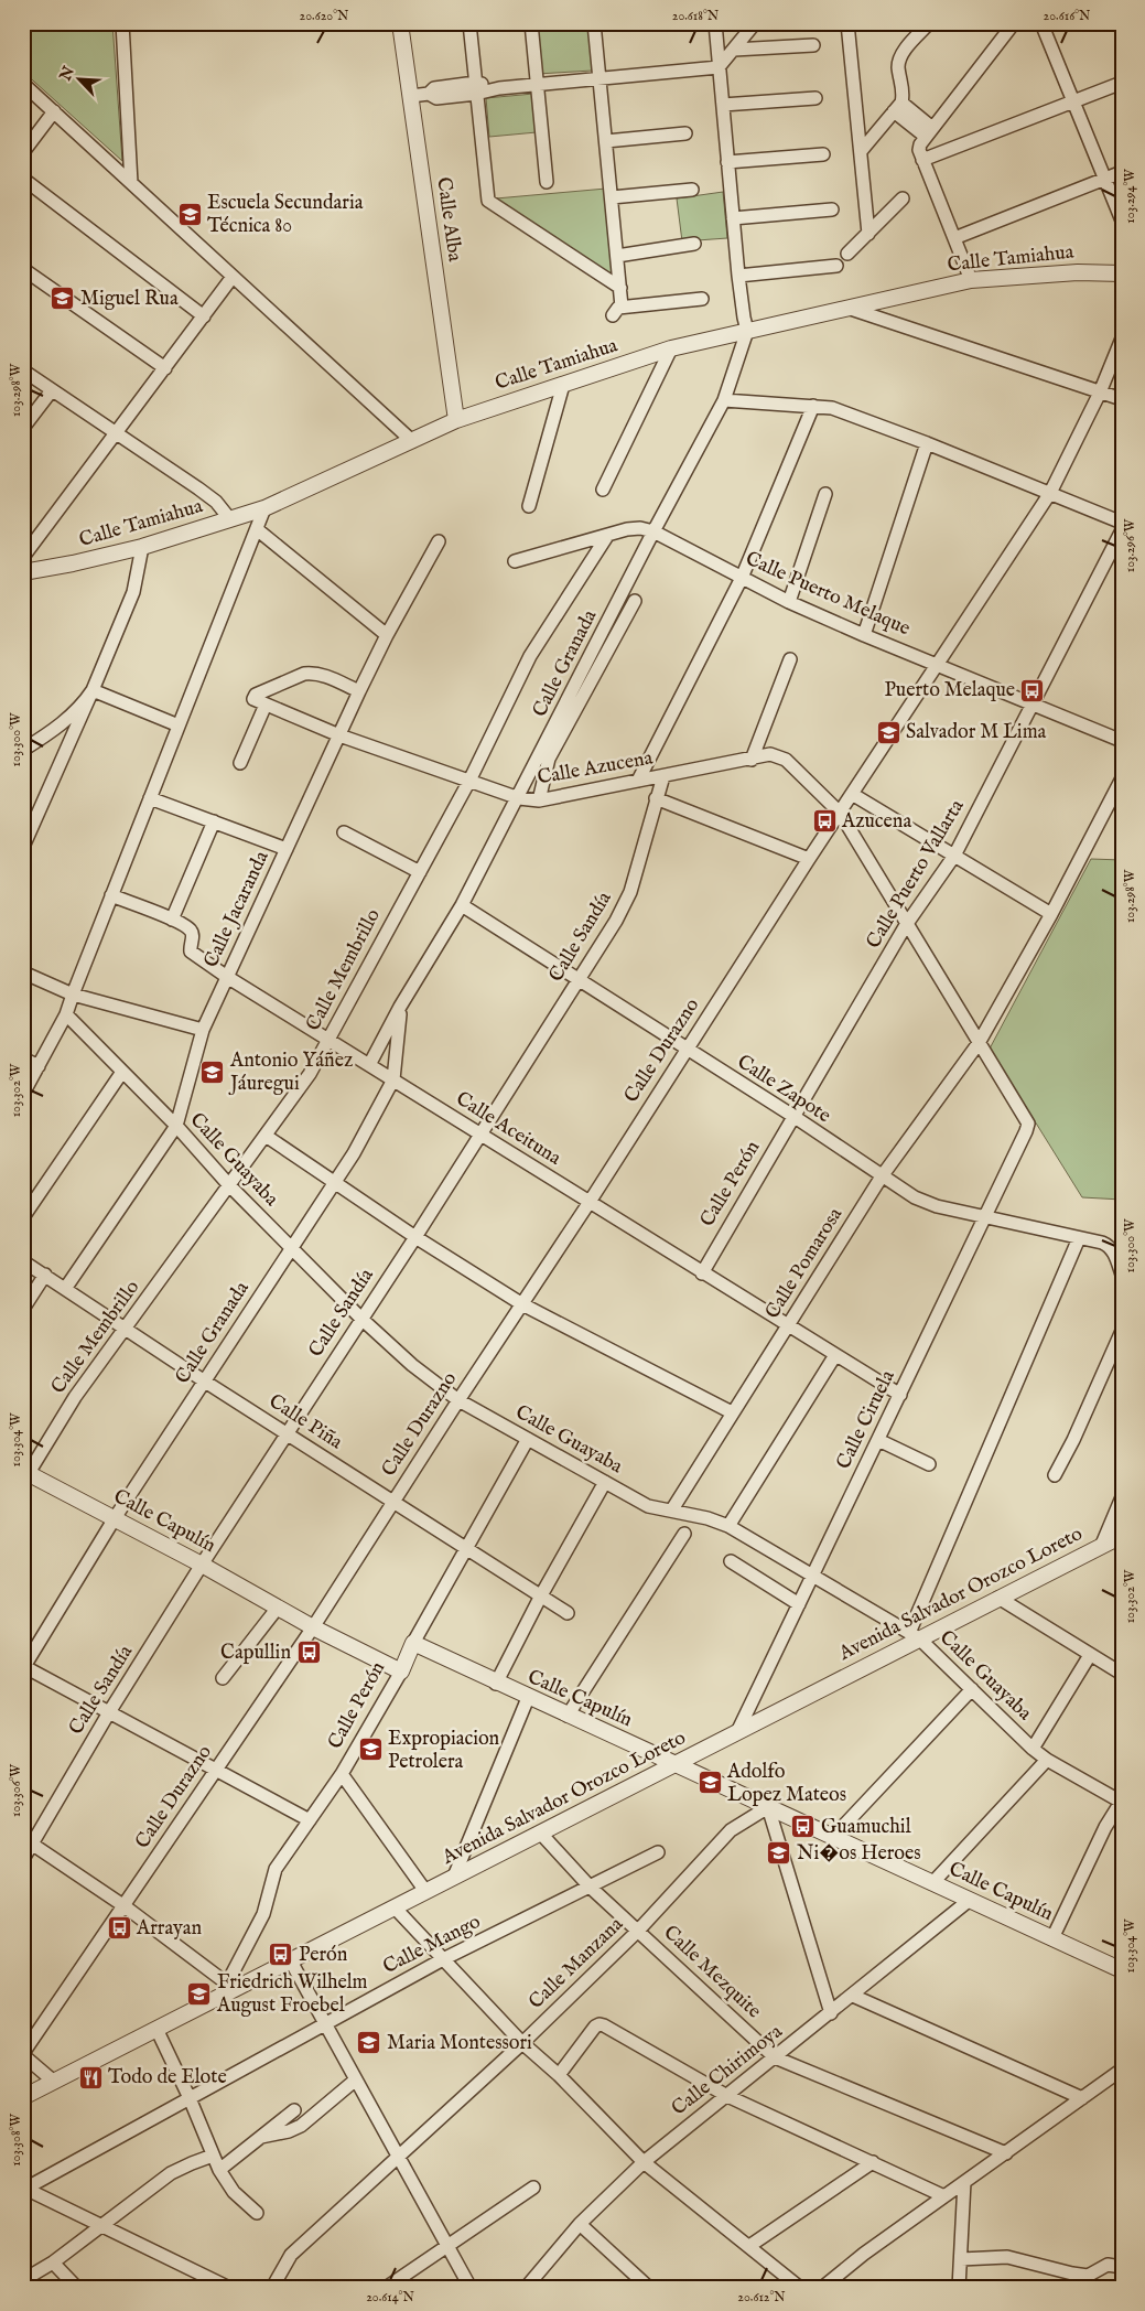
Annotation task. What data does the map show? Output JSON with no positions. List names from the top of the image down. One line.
{"streets":{"street":["Calle Alba","Calle Tamiahua","Calle Puerto Melaque","Calle Granada","Calle Azucena","Calle Puerto Vallarta","Calle Jacaranda","Calle Sandía","Calle Membrillo","Calle Durazno","Calle Zapote","Calle Aceituna","Calle Guayaba","Calle Perón","Calle Pomarosa","Calle Ciruela","Calle Piña","Calle Capulín","Avenida Salvador Orozco Loreto","Calle Mango","Calle Manzana","Calle Mezquite","Calle Chirimoya"]},"crossings":[["Calle Alba","Calle Tamiahua"],["Calle Tamiahua","Calle Granada"],["Calle Puerto Melaque","Calle Granada"],["Calle Puerto Melaque","Calle Puerto Vallarta"],["Calle Puerto Melaque","Calle Membrillo"],["Calle Puerto Melaque","Calle Durazno"],["Calle Granada","Calle Azucena"],["Calle Granada","Calle Zapote"],["Calle Granada","Calle Aceituna"],["Calle Granada","Calle Guayaba"],["Calle Granada","Calle Piña"],["Calle Granada","Calle Capulín"],["Calle Azucena","Calle Puerto Vallarta"],["Calle Azucena","Calle Jacaranda"],["Calle Azucena","Calle Sandía"],["Calle Azucena","Calle Membrillo"],["Calle Azucena","Calle Durazno"],["Calle Azucena","Calle Pomarosa"],["Calle Azucena","Calle Ciruela"],["Calle Puerto Vallarta","Calle Zapote"],["Calle Puerto Vallarta","Calle Perón"],["Calle Jacaranda","Calle Aceituna"],["Calle Jacaranda","Calle Guayaba"],["Calle Jacaranda","Calle Piña"],["Calle Sandía","Calle Zapote"],["Calle Sandía","Calle Aceituna"],["Calle Sandía","Calle Guayaba"],["Calle Sandía","Calle Piña"],["Calle Sandía","Calle Capulín"],["Calle Membrillo","Calle Aceituna"],["Calle Membrillo","Calle Guayaba"],["Calle Membrillo","Calle Piña"],["Calle Membrillo","Calle Capulín"],["Calle Durazno","Calle Zapote"],["Calle Durazno","Calle Aceituna"],["Calle Durazno","Calle Guayaba"],["Calle Durazno","Calle Piña"],["Calle Durazno","Calle Capulín"],["Calle Zapote","Calle Perón"],["Calle Zapote","Calle Pomarosa"],["Calle Zapote","Calle Ciruela"],["Calle Aceituna","Calle Perón"],["Calle Aceituna","Calle Pomarosa"],["Calle Aceituna","Calle Ciruela"],["Calle Guayaba","Calle Perón"],["Calle Guayaba","Calle Pomarosa"],["Calle Guayaba","Calle Ciruela"],["Calle Guayaba","Avenida Salvador Orozco Loreto"],["Calle Perón","Calle Piña"],["Calle Perón","Calle Capulín"],["Calle Perón","Avenida Salvador Orozco Loreto"],["Calle Ciruela","Avenida Salvador Orozco Loreto"],["Calle Capulín","Avenida Salvador Orozco Loreto"],["Calle Capulín","Calle Manzana"],["Calle Capulín","Calle Chirimoya"],["Avenida Salvador Orozco Loreto","Calle Mezquite"],["Calle Mango","Calle Mezquite"],["Calle Manzana","Calle Mezquite"],["Calle Mezquite","Calle Chirimoya"]],"places":{"school or university":["Escuela Secundaria Técnica 80","Miguel Rua","Salvador M Lima","Antonio Yáñez Jáuregui","Expropiacion Petrolera","Adolfo Lopez Mateos","Ni�os Heroes","Friedrich Wilhelm August Froebel","Maria Montessori"],"bus stop":["Puerto Melaque","Azucena","Capullin","Guamuchil","Arrayan","Perón"],"restaurant":["Todo de Elote"]},"north":"top left","coordinates":["20.620°N","20.618°N","20.616°N","103.294°W","103.298°W","103.296°W","103.300°W","103.302°W","103.304°W","103.306°W","103.308°W","20.614°N","20.612°N"]}
